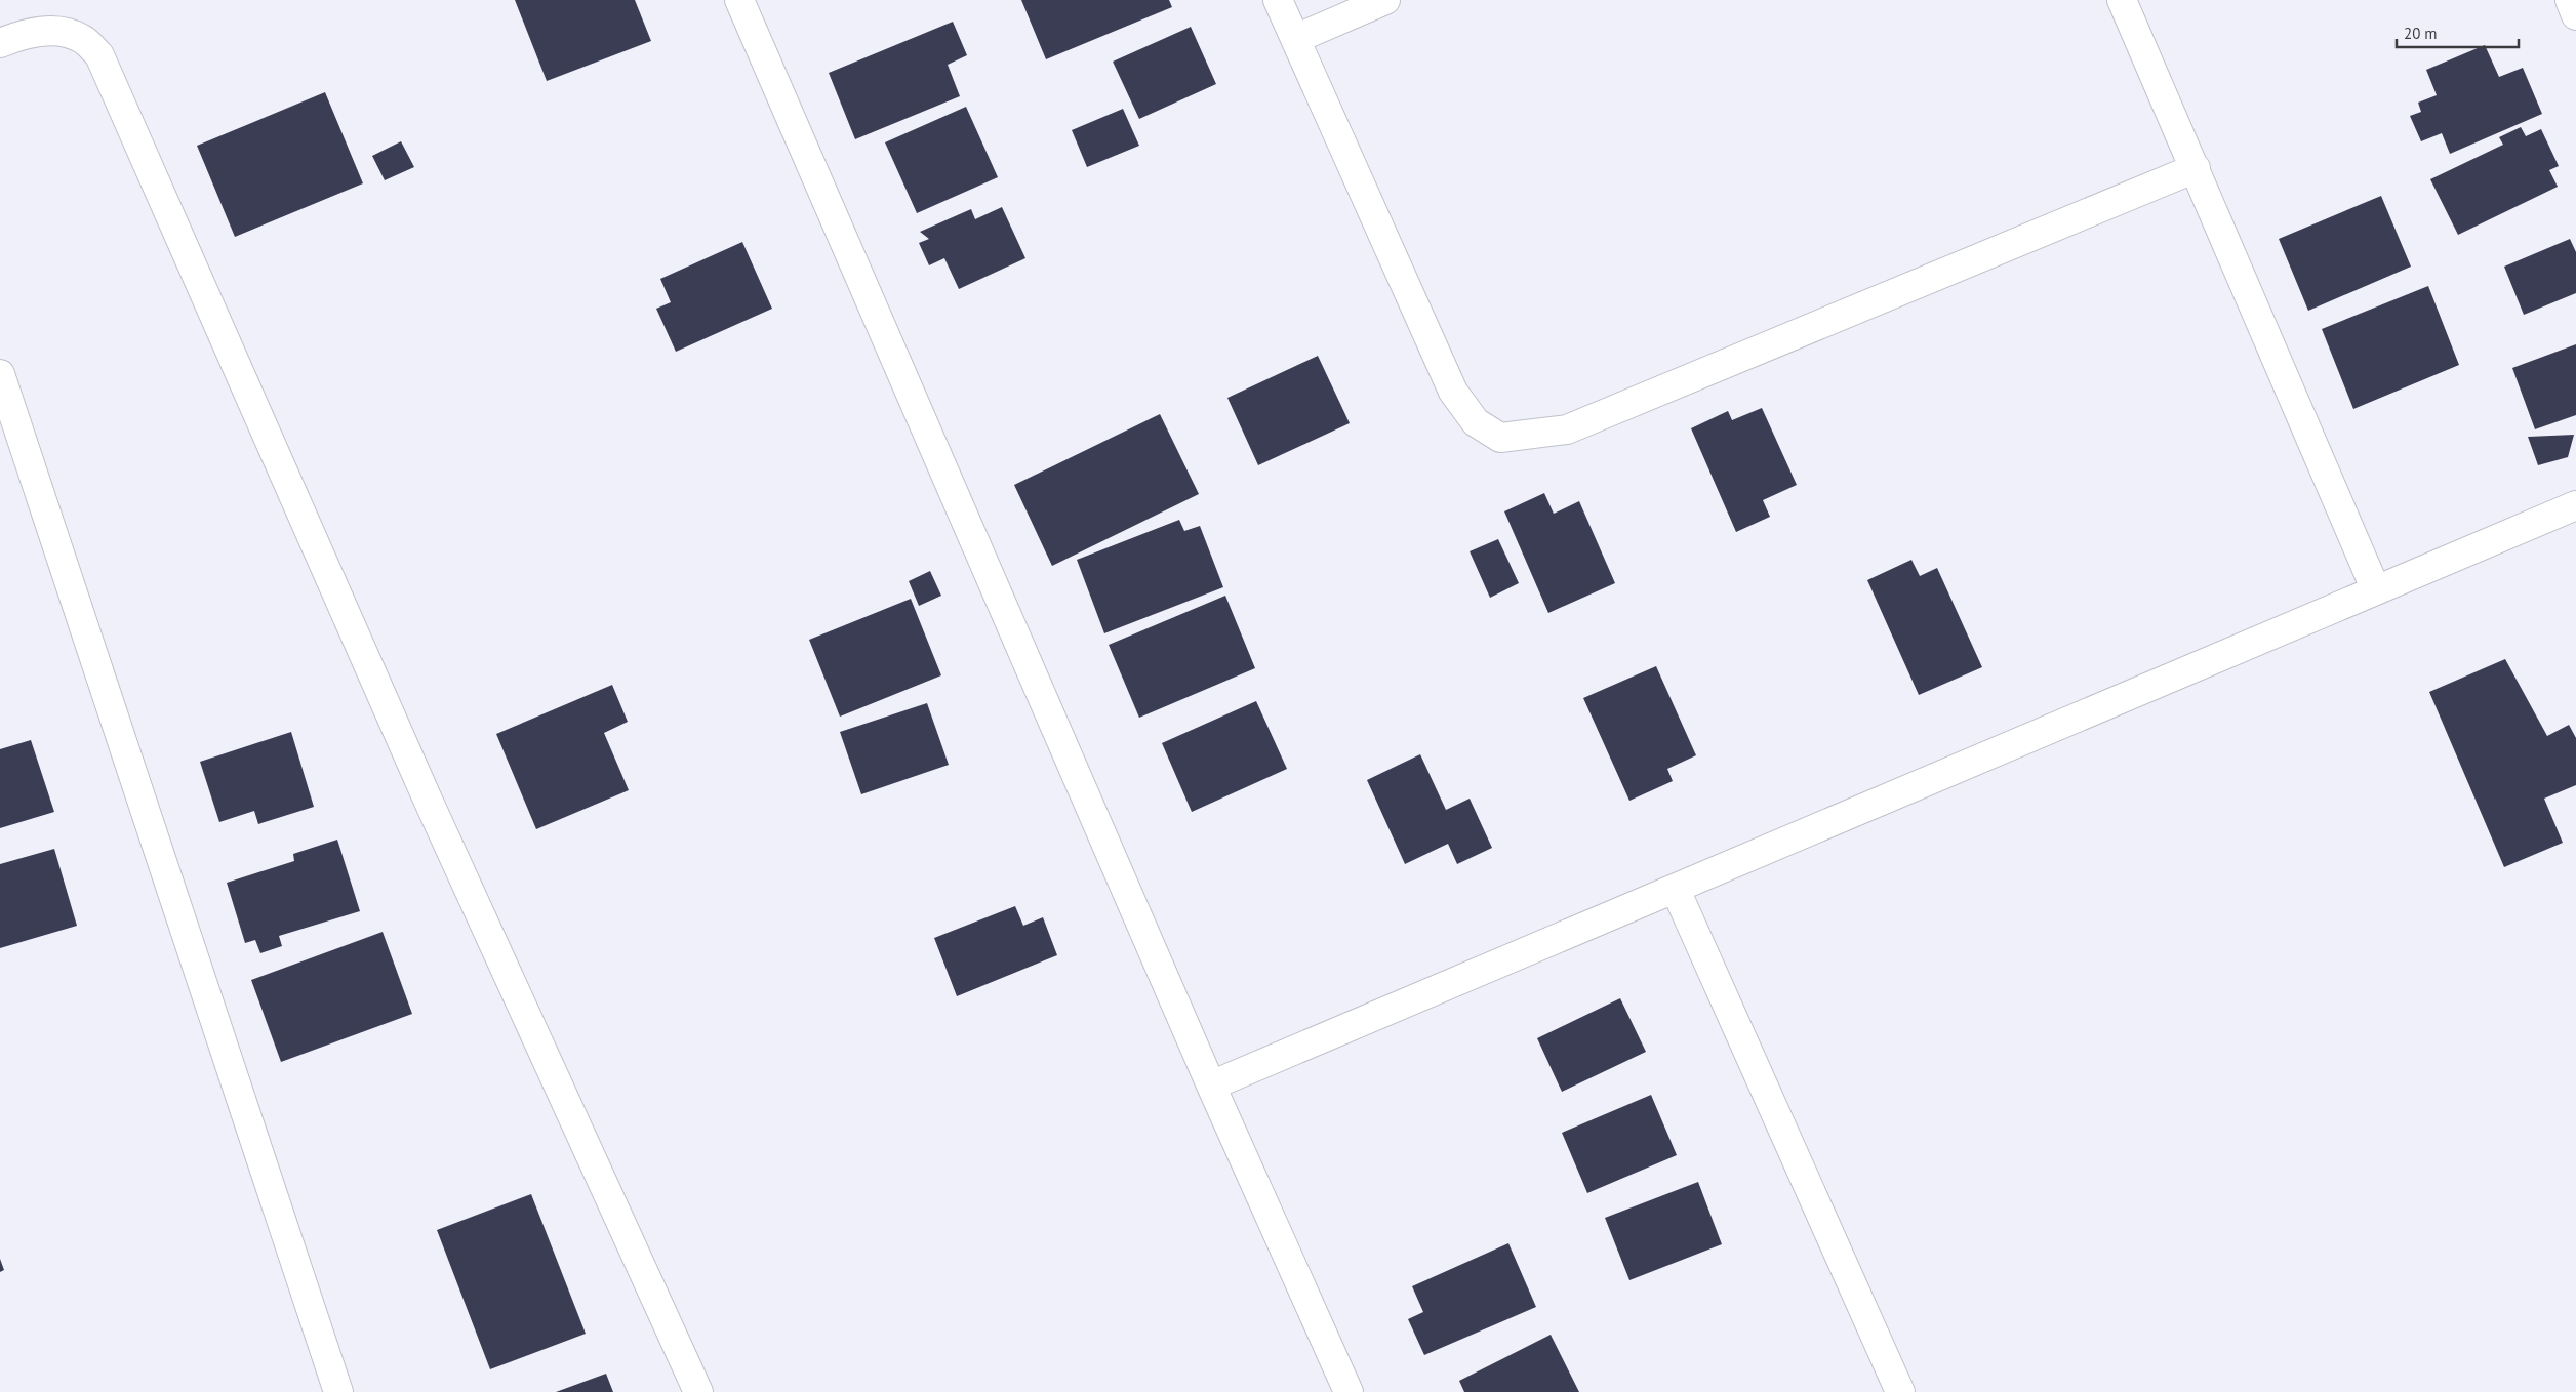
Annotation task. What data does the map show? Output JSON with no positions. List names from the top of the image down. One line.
{"scale_bar":"20 m"}
